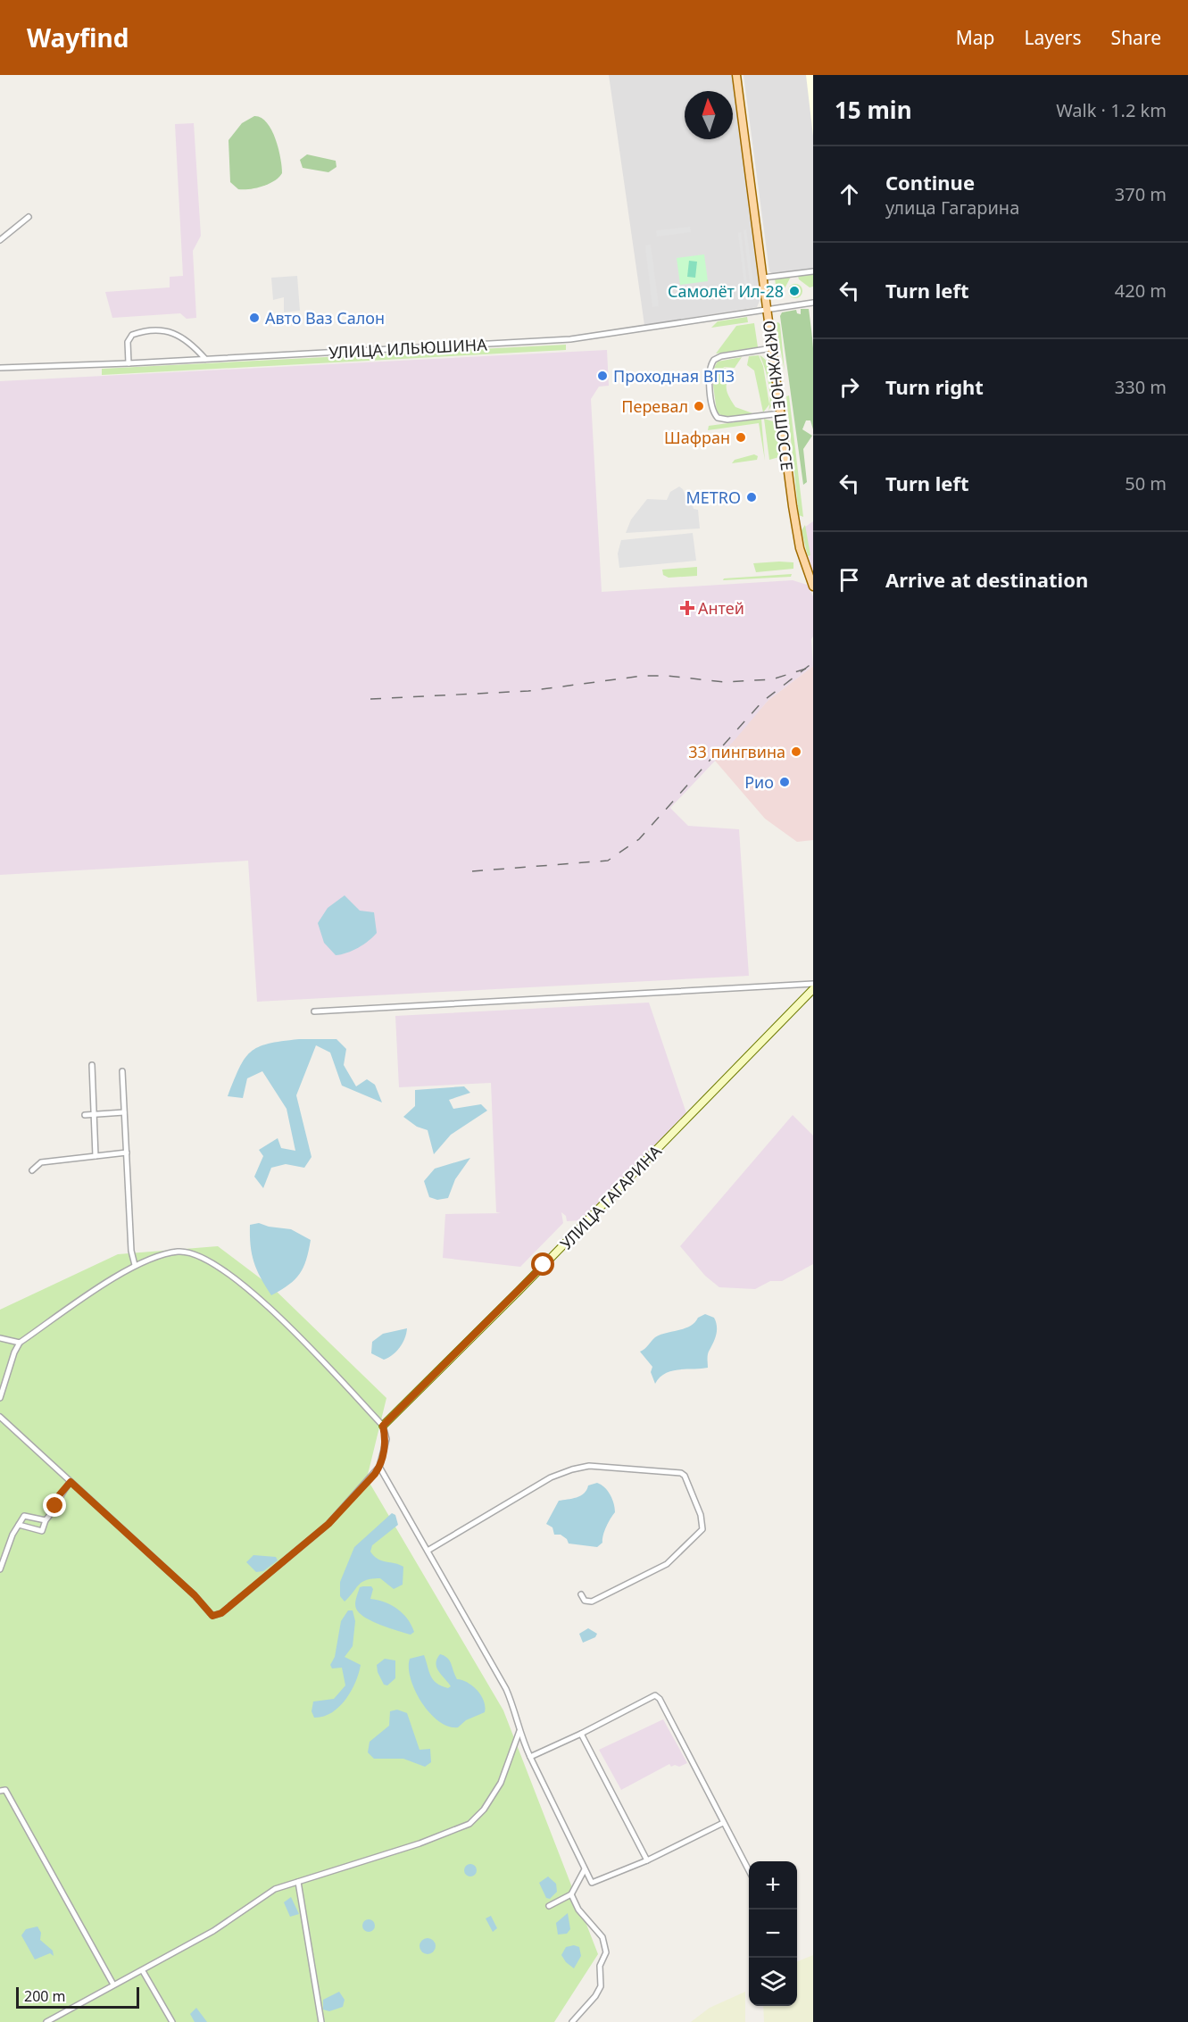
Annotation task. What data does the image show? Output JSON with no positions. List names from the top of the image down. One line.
{"streets":{"main road":["ОКРУЖНОЕ ШОССЕ"],"street":["УЛИЦА ИЛЬЮШИНА","УЛИЦА ГАГАРИНА"]},"crossings":[["УЛИЦА ИЛЬЮШИНА","ОКРУЖНОЕ ШОССЕ"]],"places":{"other":["Самолёт Ил-28","Авто Ваз Салон","Проходная ВПЗ","Перевал","Шафран","METRO","33 пингвина","Рио"],"health":["Антей"]},"scale_bar":"200 m","north":"top","page":{"header":"Wayfind","nav":["Map","Layers","Share"],"heading":["15 min","Walk · 1.2 km"],"list":[["Continue","улица Гагарина","370 m"],["Turn left","420 m"],["Turn right","330 m"],["Turn left","50 m"],"Arrive at destination"],"map_buttons":["+","−"],"scale":"200 m"}}
